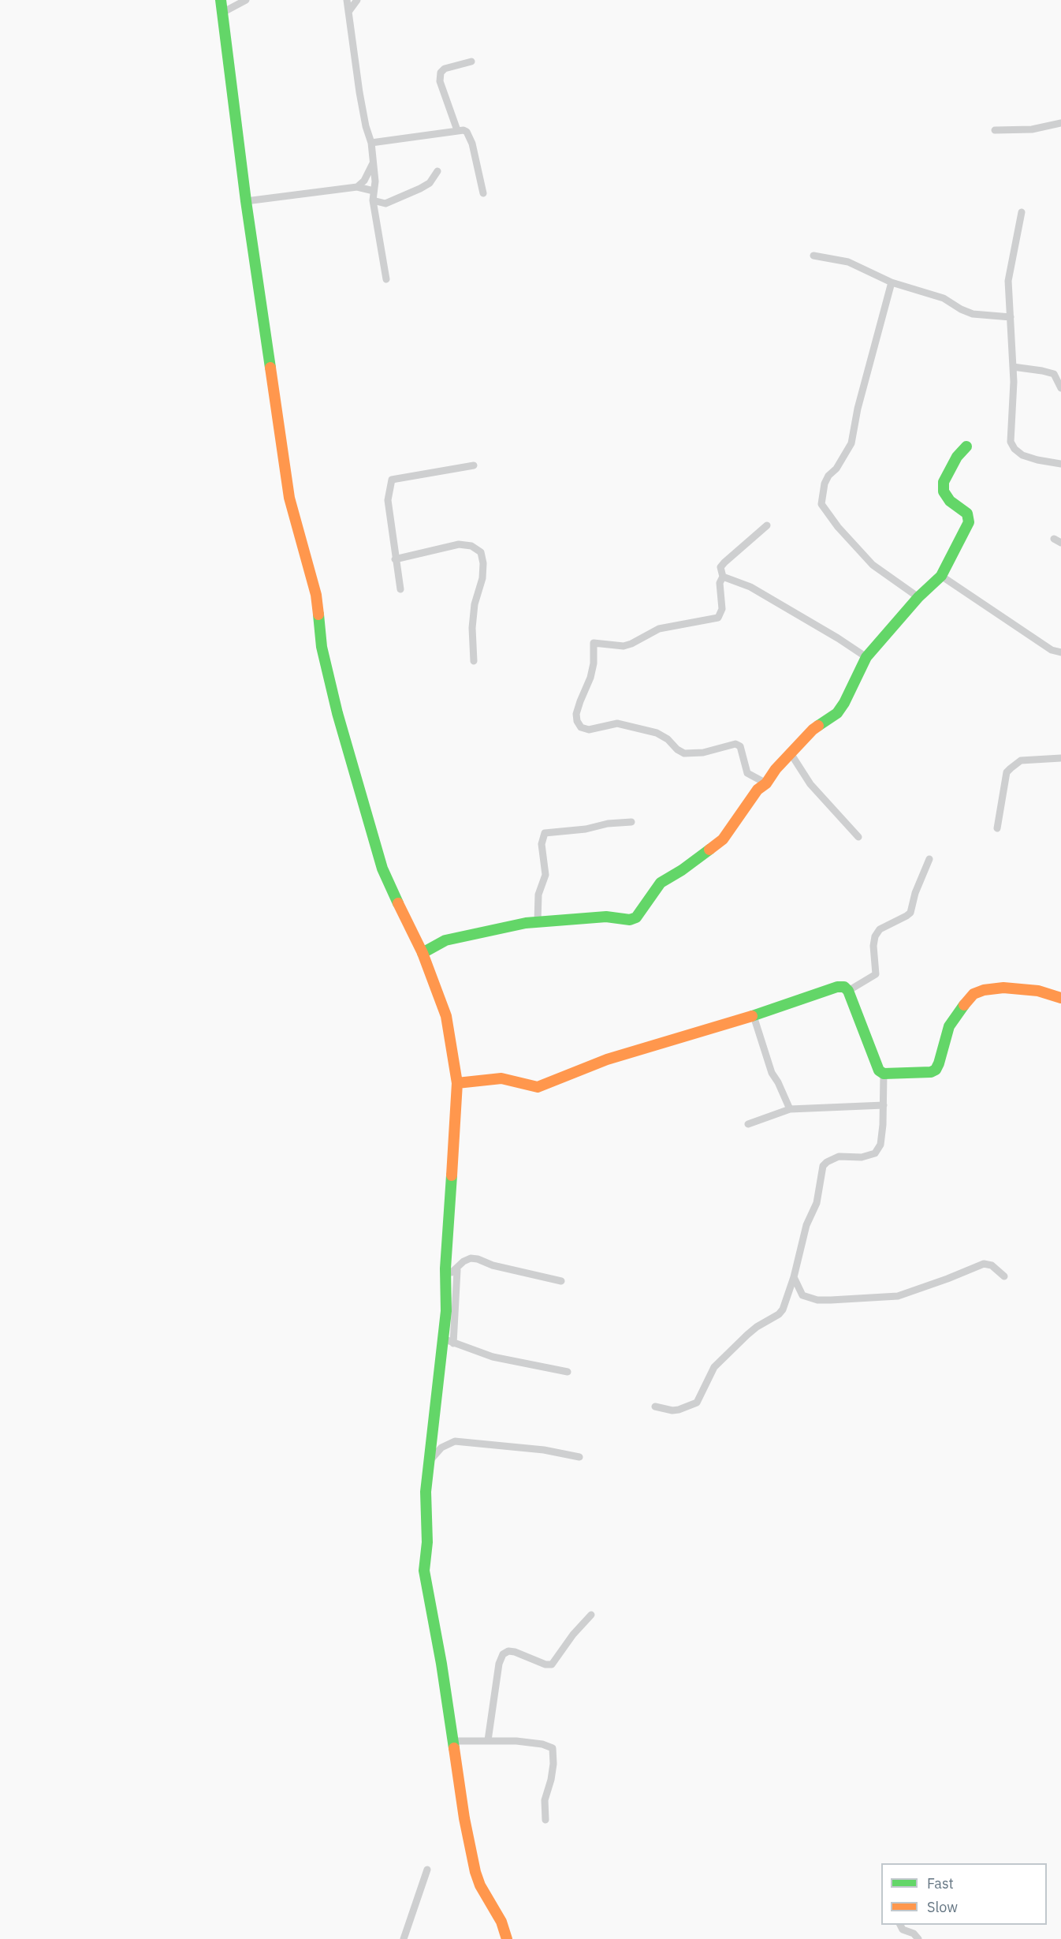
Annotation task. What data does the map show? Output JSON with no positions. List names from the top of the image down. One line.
{"legend":["Fast","Slow"]}
